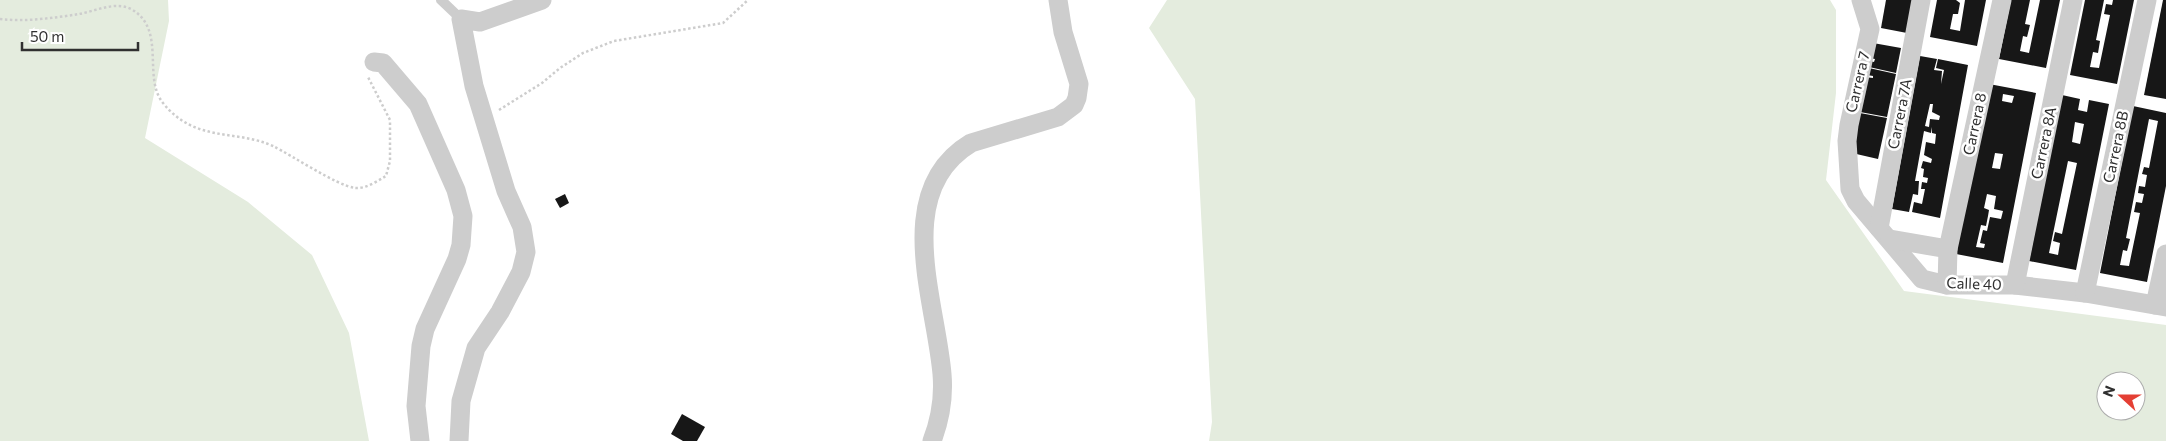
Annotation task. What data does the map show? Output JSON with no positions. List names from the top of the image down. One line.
{"streets":{"street":["Carrera 7","Carrera 7A","Carrera 8","Carrera 8A","Carrera 8B","Calle 40"]},"crossings":[["Carrera 7","Calle 40"],["Carrera 7A","Calle 40"],["Carrera 8","Calle 40"],["Carrera 8A","Calle 40"],["Carrera 8B","Calle 40"]],"scale_bar":"50 m","north":"left"}
